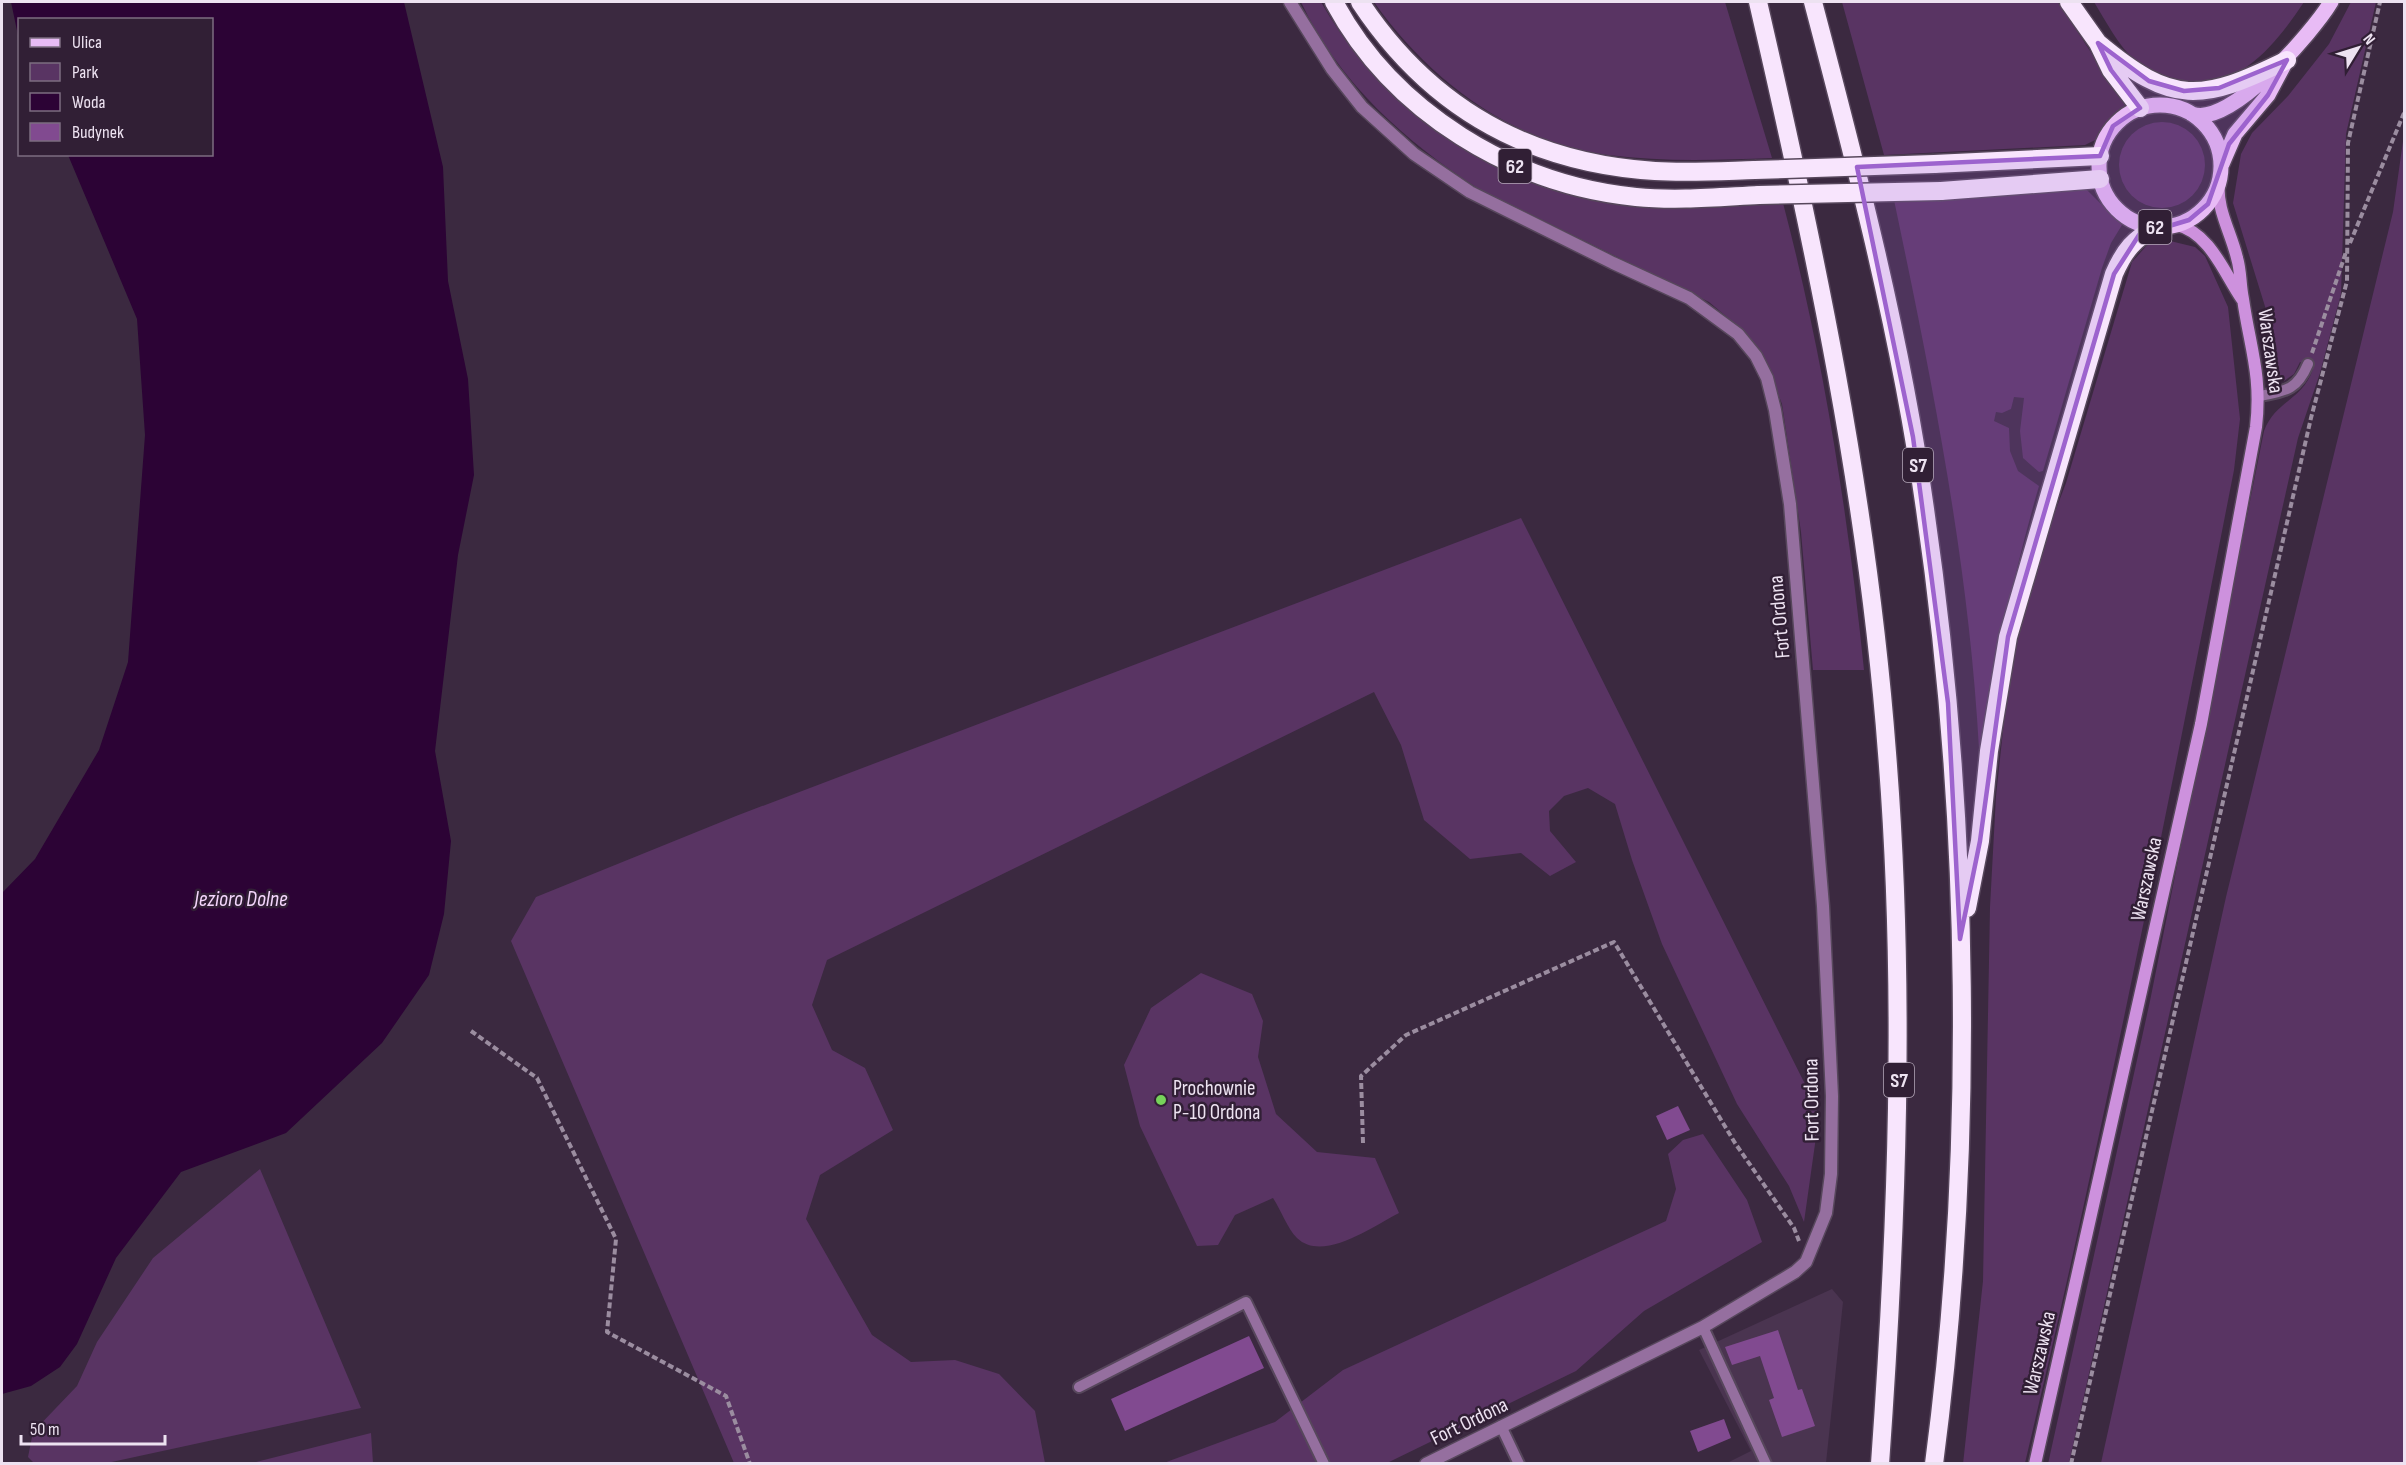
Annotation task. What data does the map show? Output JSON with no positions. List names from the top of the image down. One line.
{"streets":{"highway":["62","S7"],"main road":["Warszawska"],"street":["Fort Ordona"]},"crossings":[["62","Warszawska"]],"water":["Jezioro Dolne"],"places":["Prochownie P-10 Ordona"],"legend":["Ulica","Park","Woda","Budynek"],"scale_bar":"50 m","north":"top right"}
